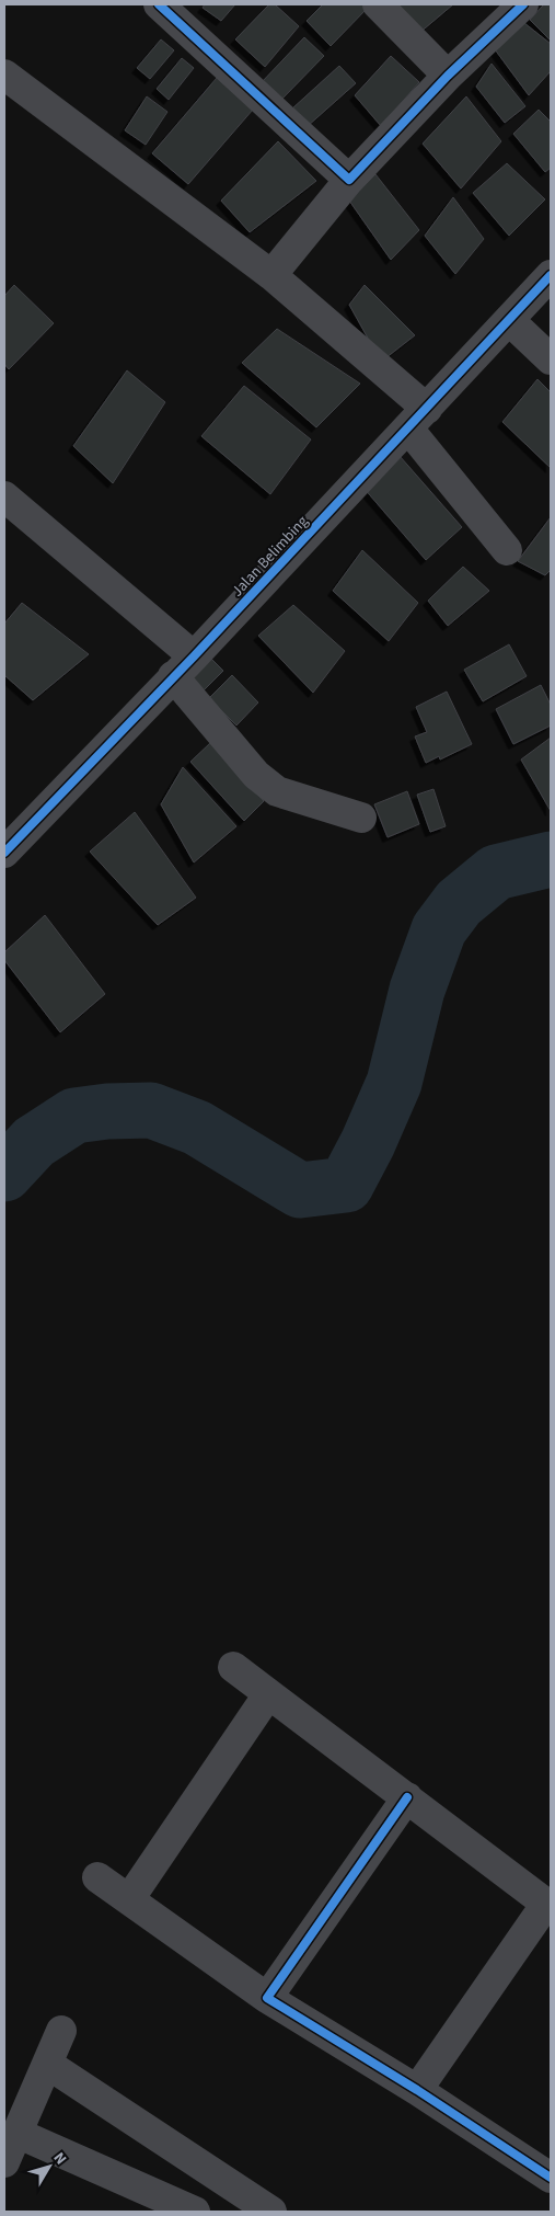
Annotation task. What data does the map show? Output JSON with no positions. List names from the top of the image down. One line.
{"streets":{"street":["Jalan Belimbing"]},"north":"top right"}
